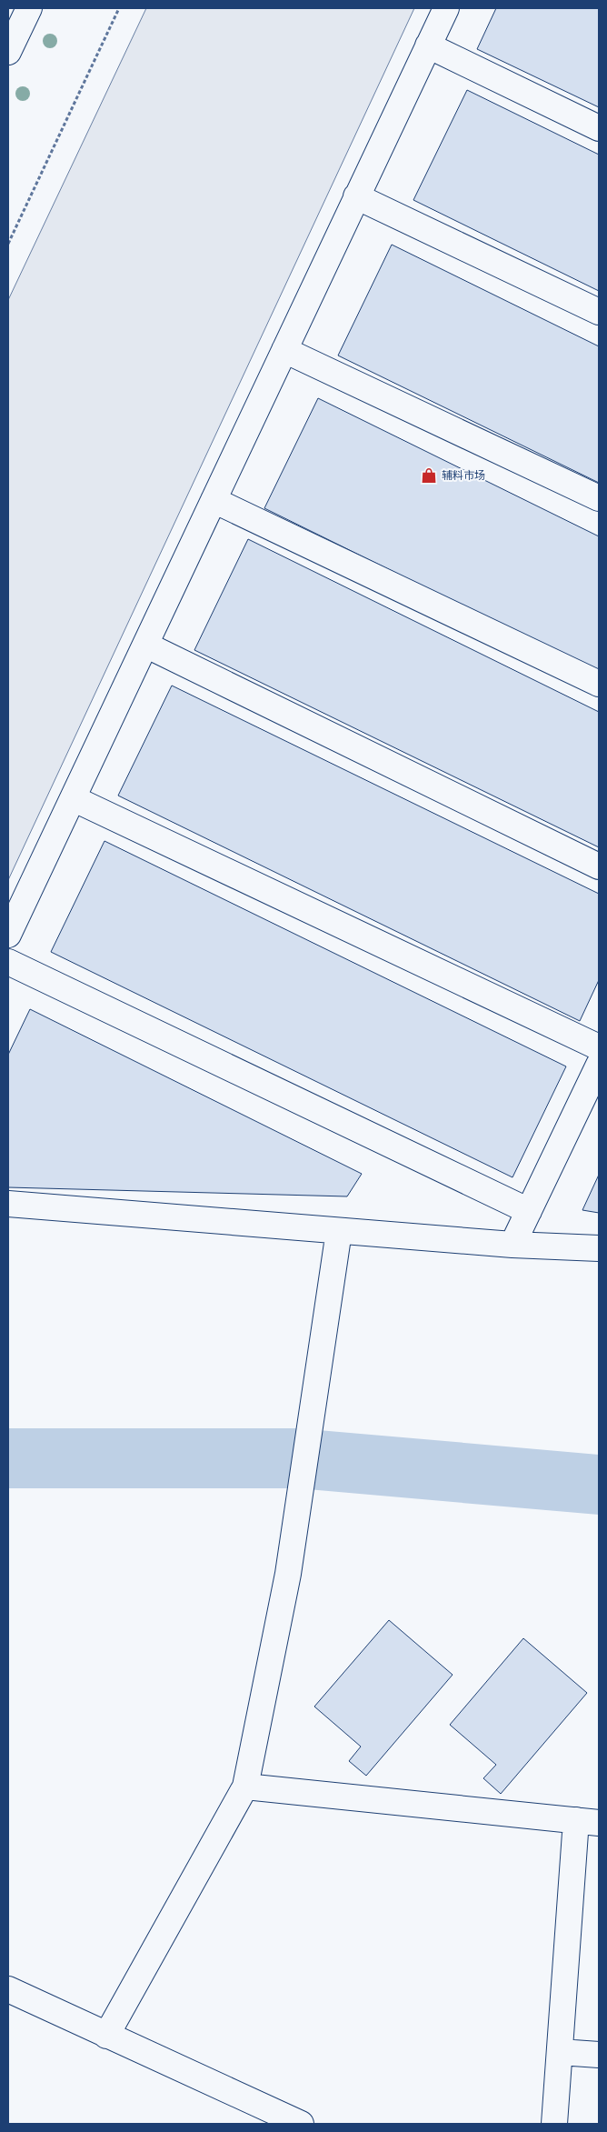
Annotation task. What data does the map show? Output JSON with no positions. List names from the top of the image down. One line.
{"places":{"shop":["辅料市场"]}}
